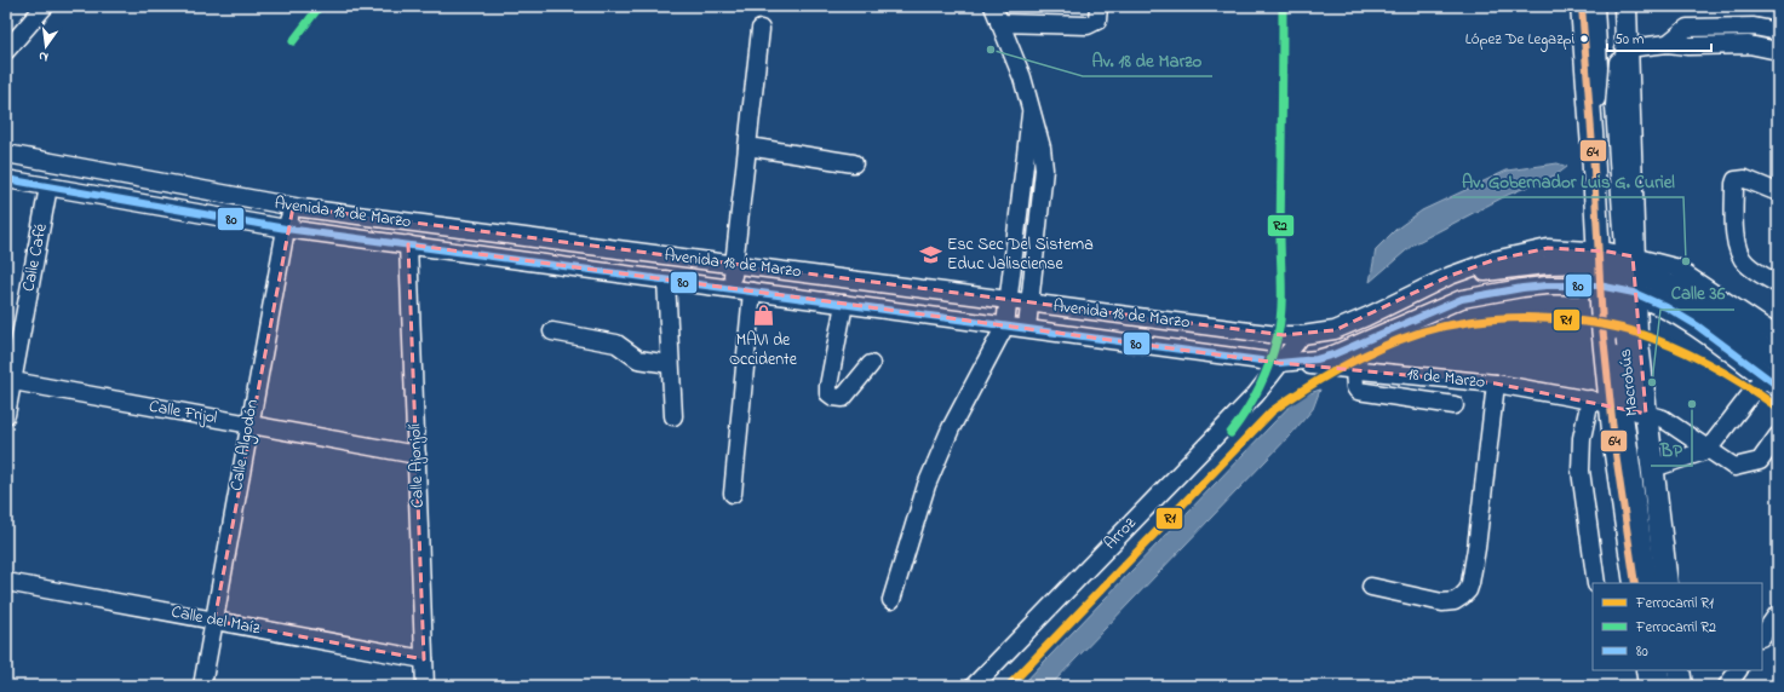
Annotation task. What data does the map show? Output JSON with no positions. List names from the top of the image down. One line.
{"streets":{"street":["Avenida 18 de Marzo","Calle Café","18 de Marzo","Macrobús","Calle Frijol","Calle Algodón","Calle Ajonjolí","Arroz","Calle del Maíz"]},"crossings":[["Avenida 18 de Marzo","Calle Café"],["Avenida 18 de Marzo","18 de Marzo"],["Avenida 18 de Marzo","Calle Algodón"],["Avenida 18 de Marzo","Calle Ajonjolí"],["Avenida 18 de Marzo","Arroz"],["Calle Café","Calle Frijol"],["18 de Marzo","Macrobús"],["18 de Marzo","Arroz"],["Calle Frijol","Calle Algodón"],["Calle Frijol","Calle Ajonjolí"],["Calle Algodón","Calle del Maíz"],["Calle Ajonjolí","Calle del Maíz"]],"places":{"other":["López De Legazpi","Av. 18 de Marzo","Av. Gobernador Luis G. Curiel","Calle 36","BP"],"school or university":["Esc Sec Del Sistema Educ Jalisciense"],"shop":["MAVI de Occidente"]},"lines":["rail line R2","transit line 64","transit line 80","rail line R1"],"legend":["Ferrocarril R1","Ferrocarril R2","80"],"scale_bar":"50 m","north":"bottom"}
